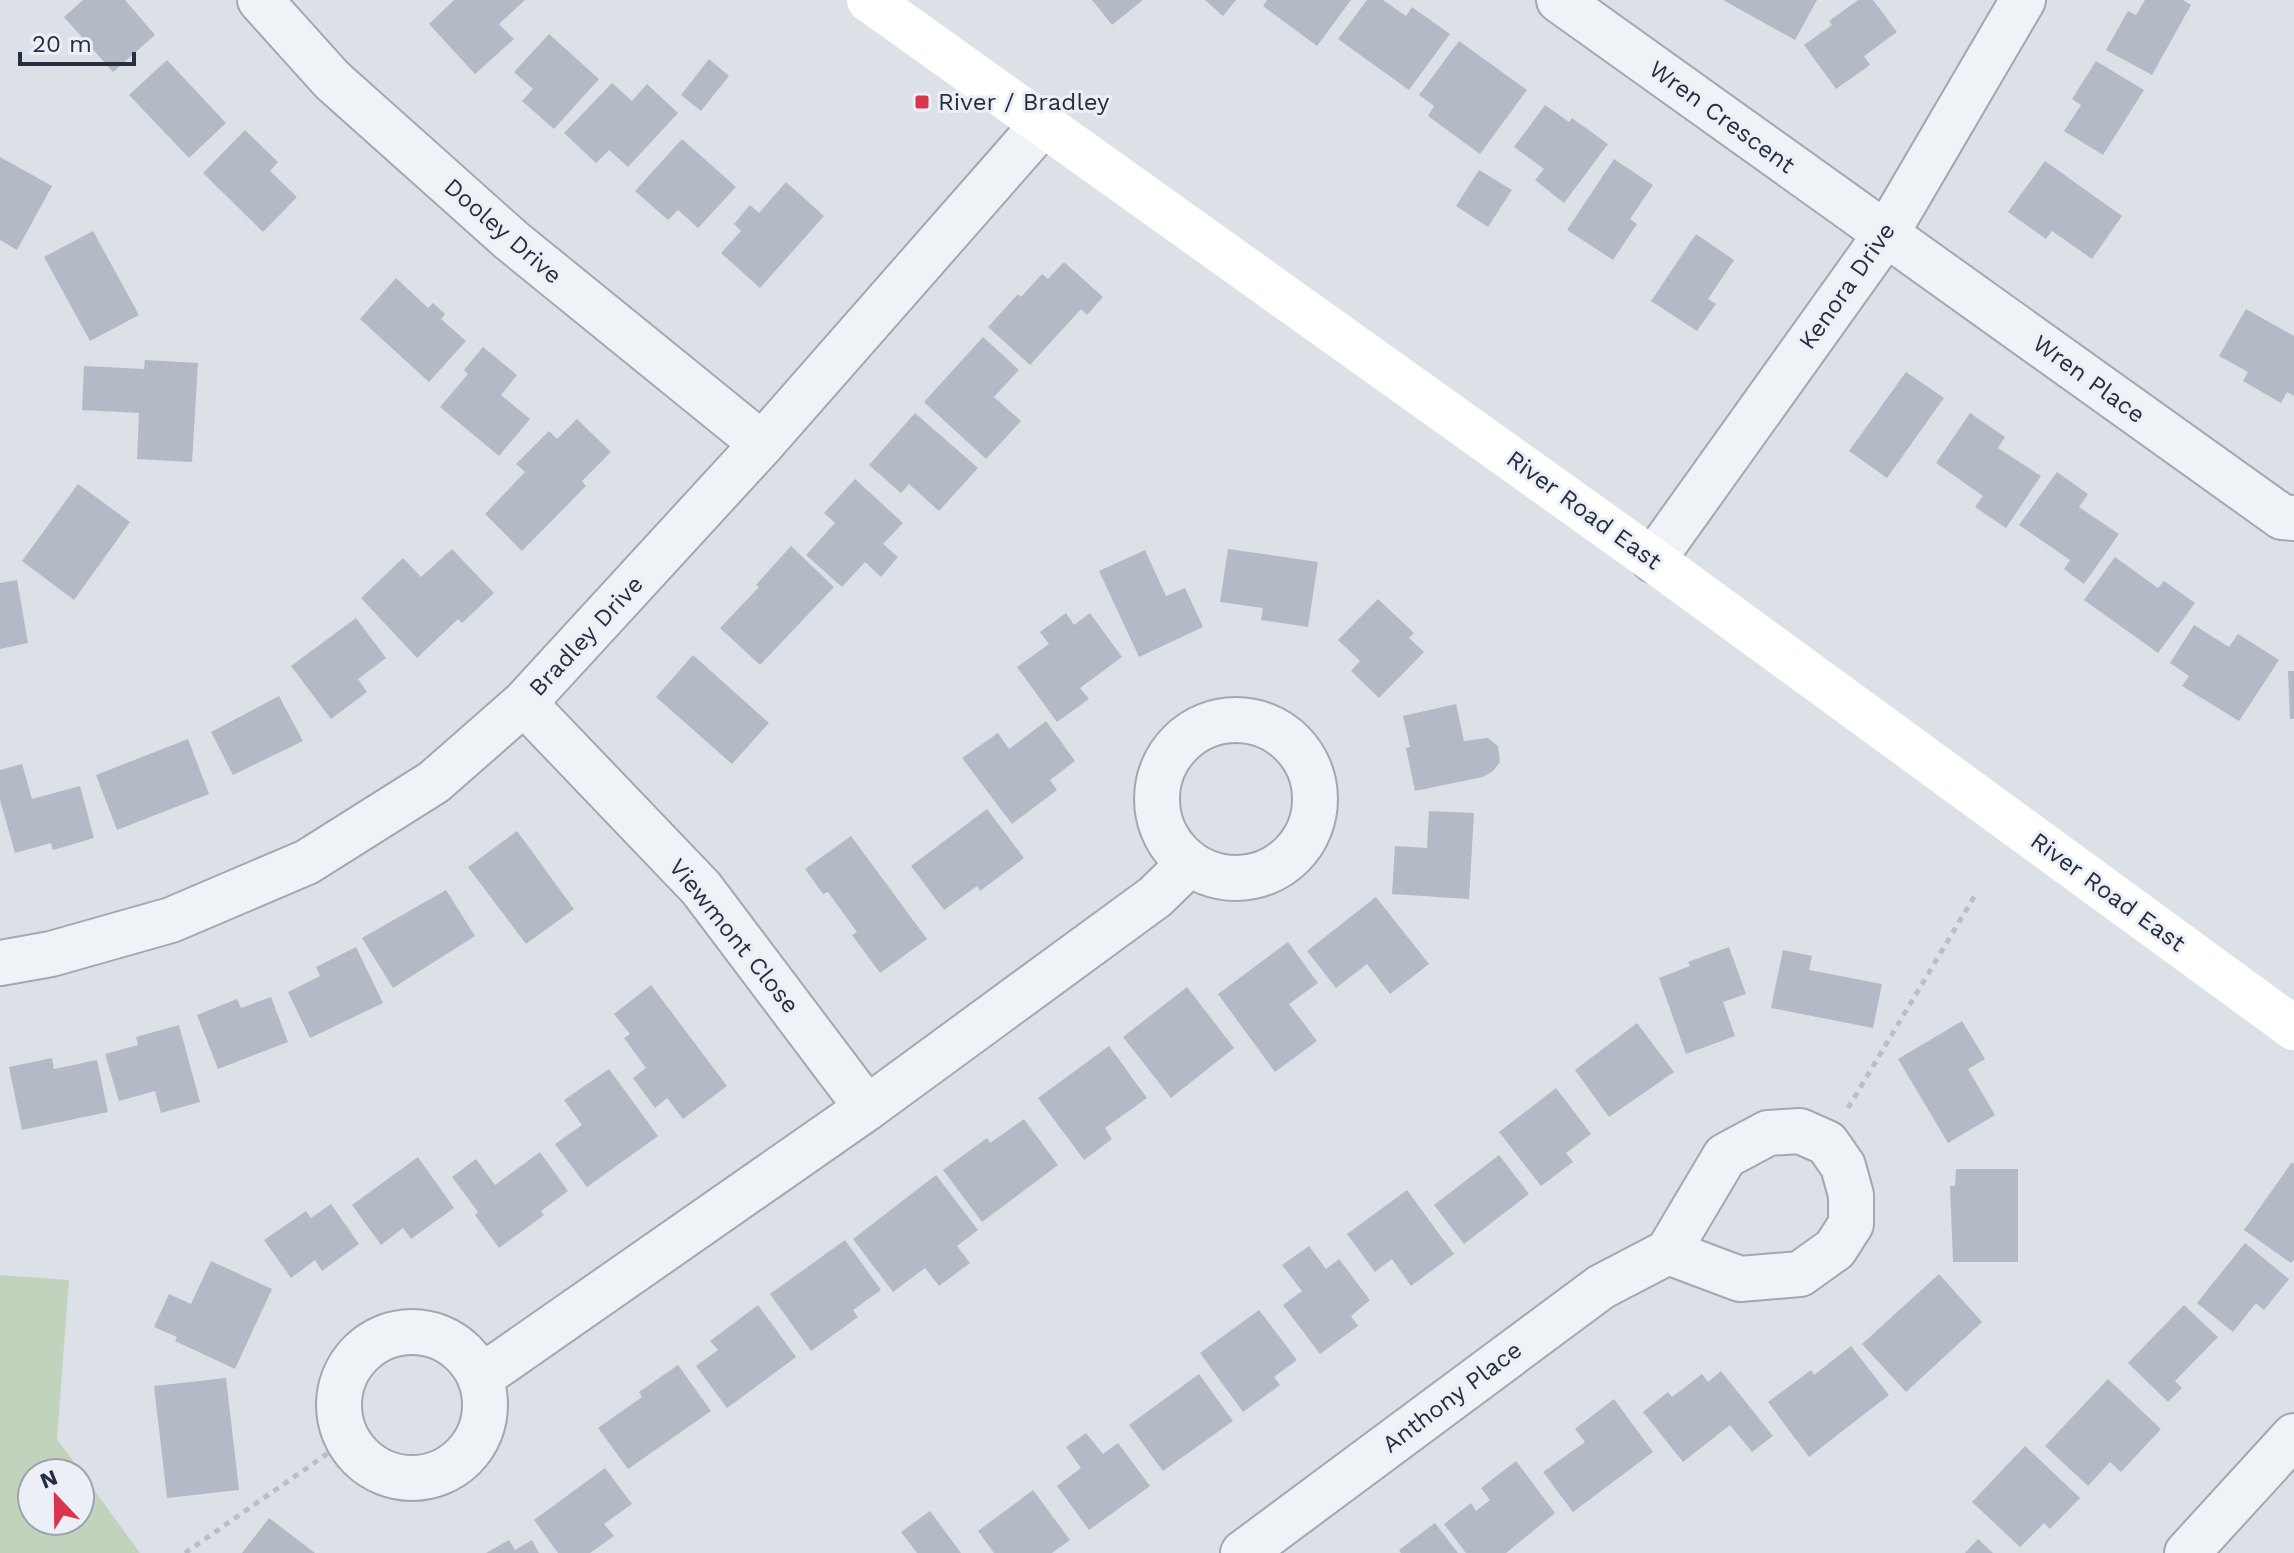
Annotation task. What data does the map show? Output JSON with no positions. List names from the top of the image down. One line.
{"streets":{"street":["Wren Crescent","Dooley Drive","Kenora Drive","Wren Place","River Road East","Bradley Drive","Viewmont Close","Anthony Place"]},"crossings":[["Wren Crescent","Kenora Drive"],["Wren Crescent","Wren Place"],["Dooley Drive","Bradley Drive"],["Kenora Drive","Wren Place"],["Kenora Drive","River Road East"],["River Road East","Bradley Drive"],["Bradley Drive","Viewmont Close"]],"places":{"transit":["River / Bradley"]},"scale_bar":"20 m","north":"top"}
